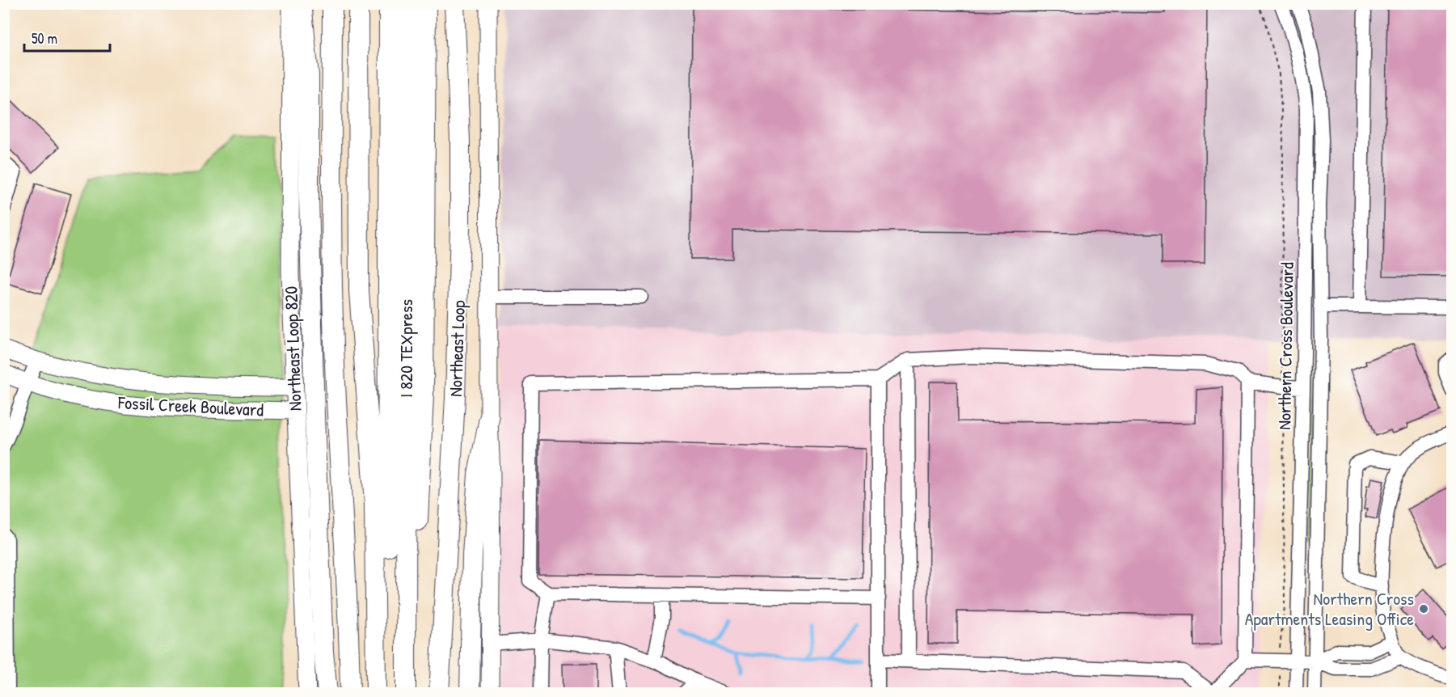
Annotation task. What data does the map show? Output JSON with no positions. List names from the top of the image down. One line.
{"streets":{"highway":["I 820 TEXpress","Northeast Loop"],"main road":["Northeast Loop 820","Fossil Creek Boulevard"],"street":["Northern Cross Boulevard"]},"crossings":[["Northeast Loop 820","Fossil Creek Boulevard"]],"places":["Northern Cross Apartments Leasing Office"],"scale_bar":"50 m"}
